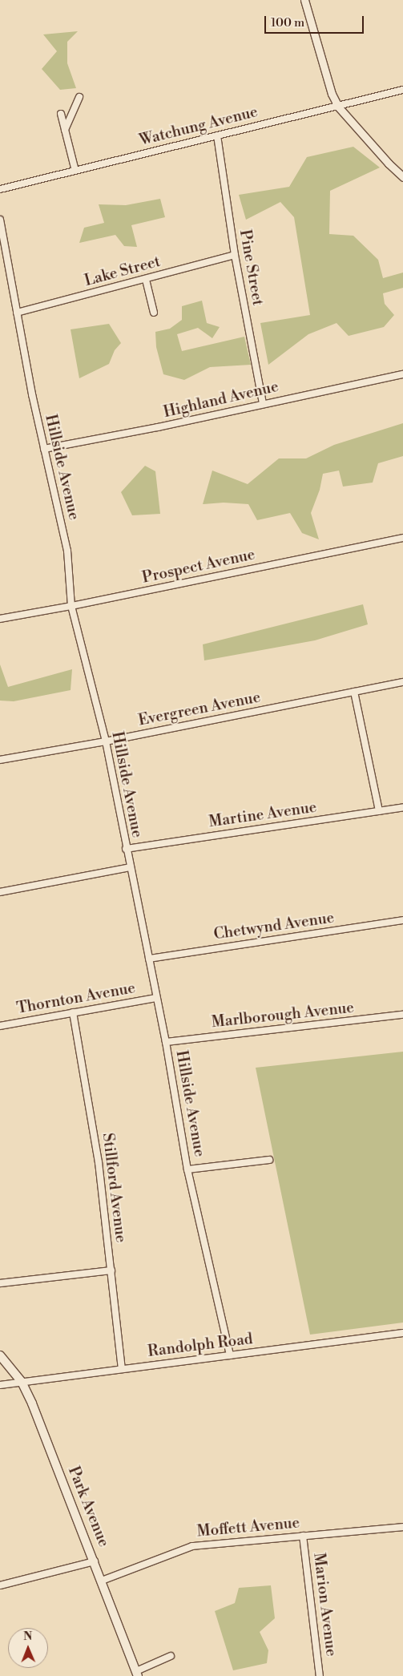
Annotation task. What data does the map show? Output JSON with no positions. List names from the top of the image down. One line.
{"streets":{"main road":["Park Avenue"],"street":["Watchung Avenue","Pine Street","Lake Street","Highland Avenue","Hillside Avenue","Prospect Avenue","Evergreen Avenue","Martine Avenue","Chetwynd Avenue","Thornton Avenue","Marlborough Avenue","Stillford Avenue","Randolph Road","Moffett Avenue","Marion Avenue"]},"crossings":[["Watchung Avenue","Pine Street"],["Pine Street","Lake Street"],["Pine Street","Highland Avenue"],["Lake Street","Hillside Avenue"],["Highland Avenue","Hillside Avenue"],["Hillside Avenue","Prospect Avenue"],["Hillside Avenue","Evergreen Avenue"],["Hillside Avenue","Martine Avenue"],["Hillside Avenue","Chetwynd Avenue"],["Hillside Avenue","Thornton Avenue"],["Hillside Avenue","Marlborough Avenue"],["Hillside Avenue","Randolph Road"],["Thornton Avenue","Stillford Avenue"],["Stillford Avenue","Randolph Road"],["Randolph Road","Park Avenue"],["Park Avenue","Moffett Avenue"],["Moffett Avenue","Marion Avenue"]],"scale_bar":"100 m","north":"top"}
